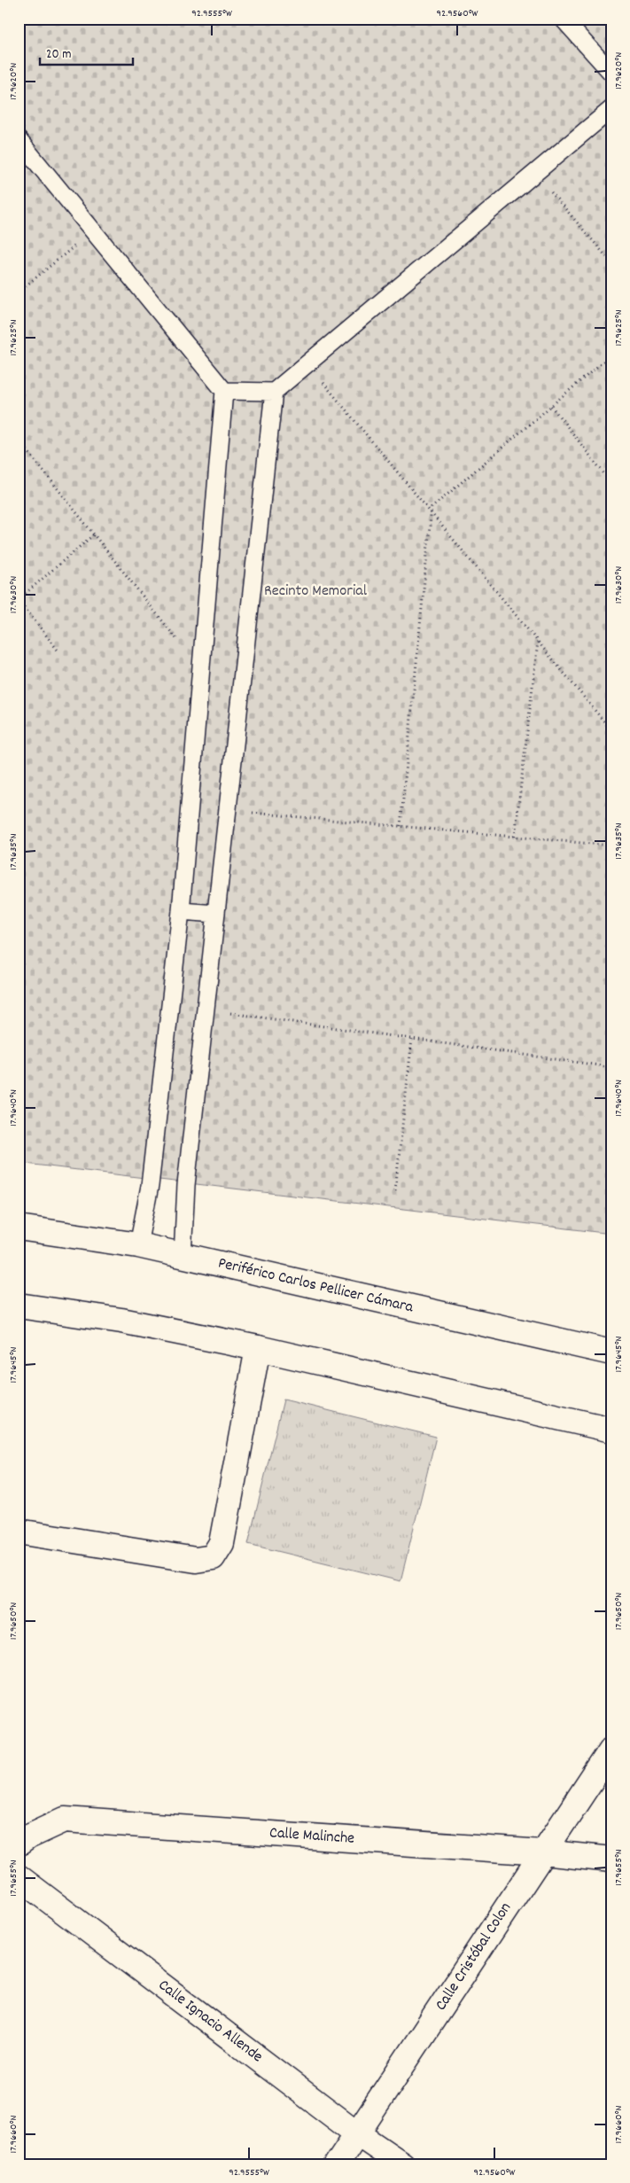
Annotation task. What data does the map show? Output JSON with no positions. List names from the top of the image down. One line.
{"streets":{"street":["Periférico Carlos Pellicer Cámara","Calle Malinche","Calle Cristóbal Colon","Calle Ignacio Allende"]},"crossings":[["Calle Malinche","Calle Cristóbal Colon"],["Calle Cristóbal Colon","Calle Ignacio Allende"]],"parks":["Recinto Memorial"],"scale_bar":"20 m","coordinates":["92.9555°W","92.9560°W","17.9620°N","17.9625°N","17.9630°N","17.9635°N","17.9640°N","17.9645°N","17.9650°N","17.9655°N","17.9660°N"]}
